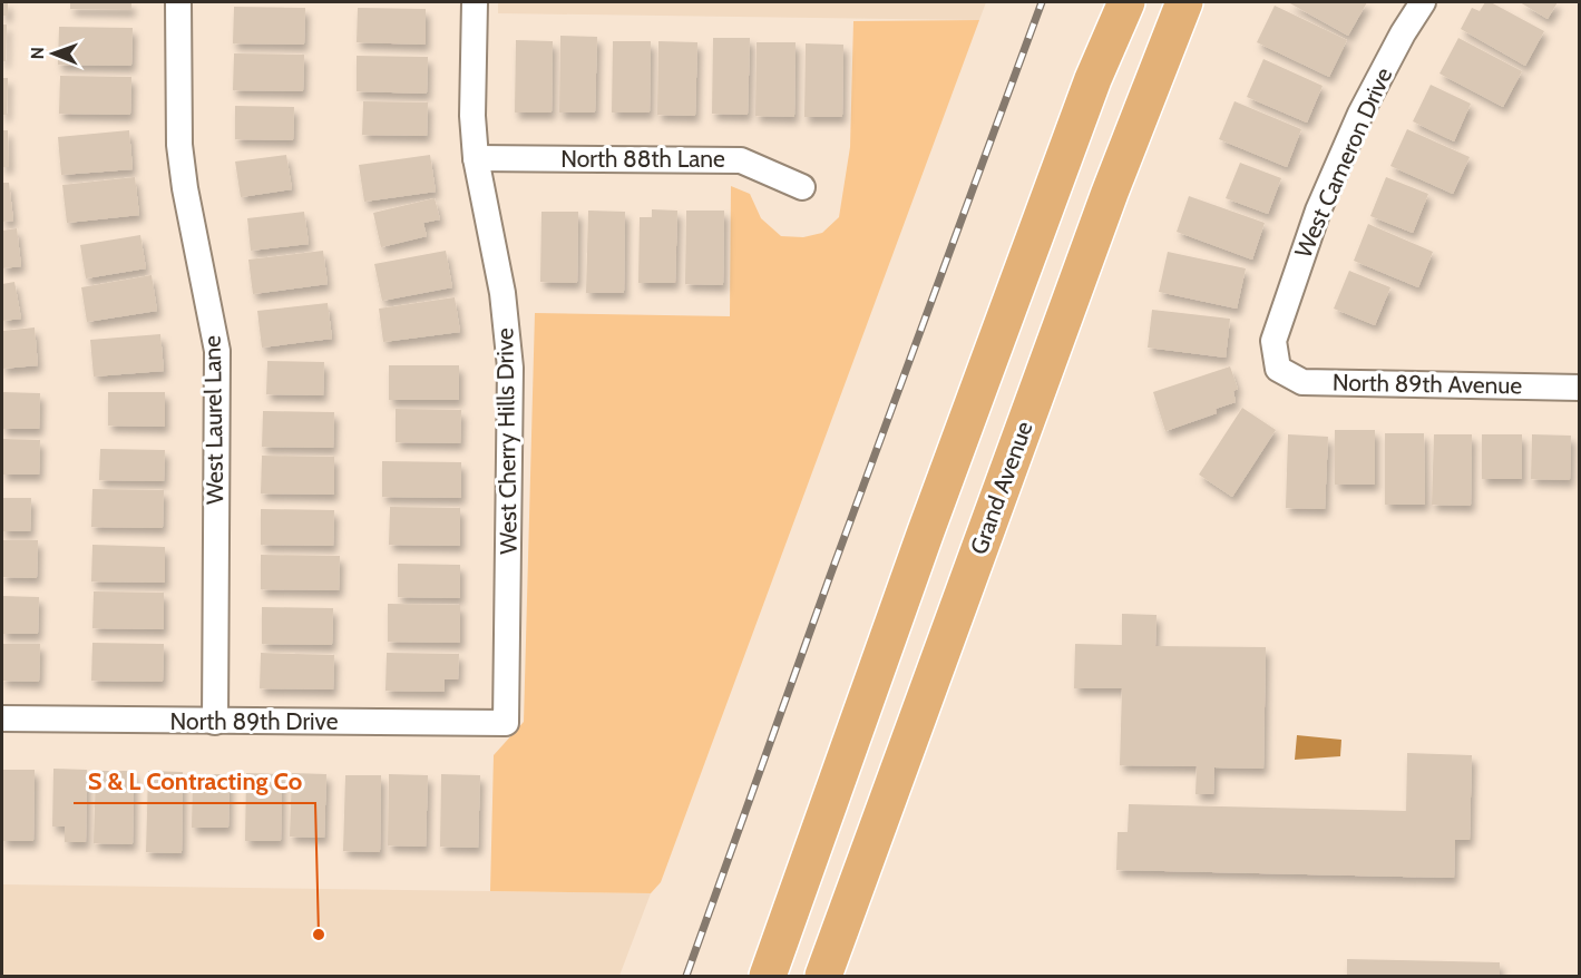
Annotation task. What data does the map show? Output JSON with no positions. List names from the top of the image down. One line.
{"streets":{"highway":["Grand Avenue"],"street":["North 88th Lane","West Cameron Drive","North 89th Avenue","West Laurel Lane","West Cherry Hills Drive","North 89th Drive"]},"crossings":[["North 88th Lane","West Cherry Hills Drive"],["West Cameron Drive","North 89th Avenue"],["West Laurel Lane","North 89th Drive"],["West Cherry Hills Drive","North 89th Drive"]],"places":["S & L Contracting Co"],"north":"left"}
